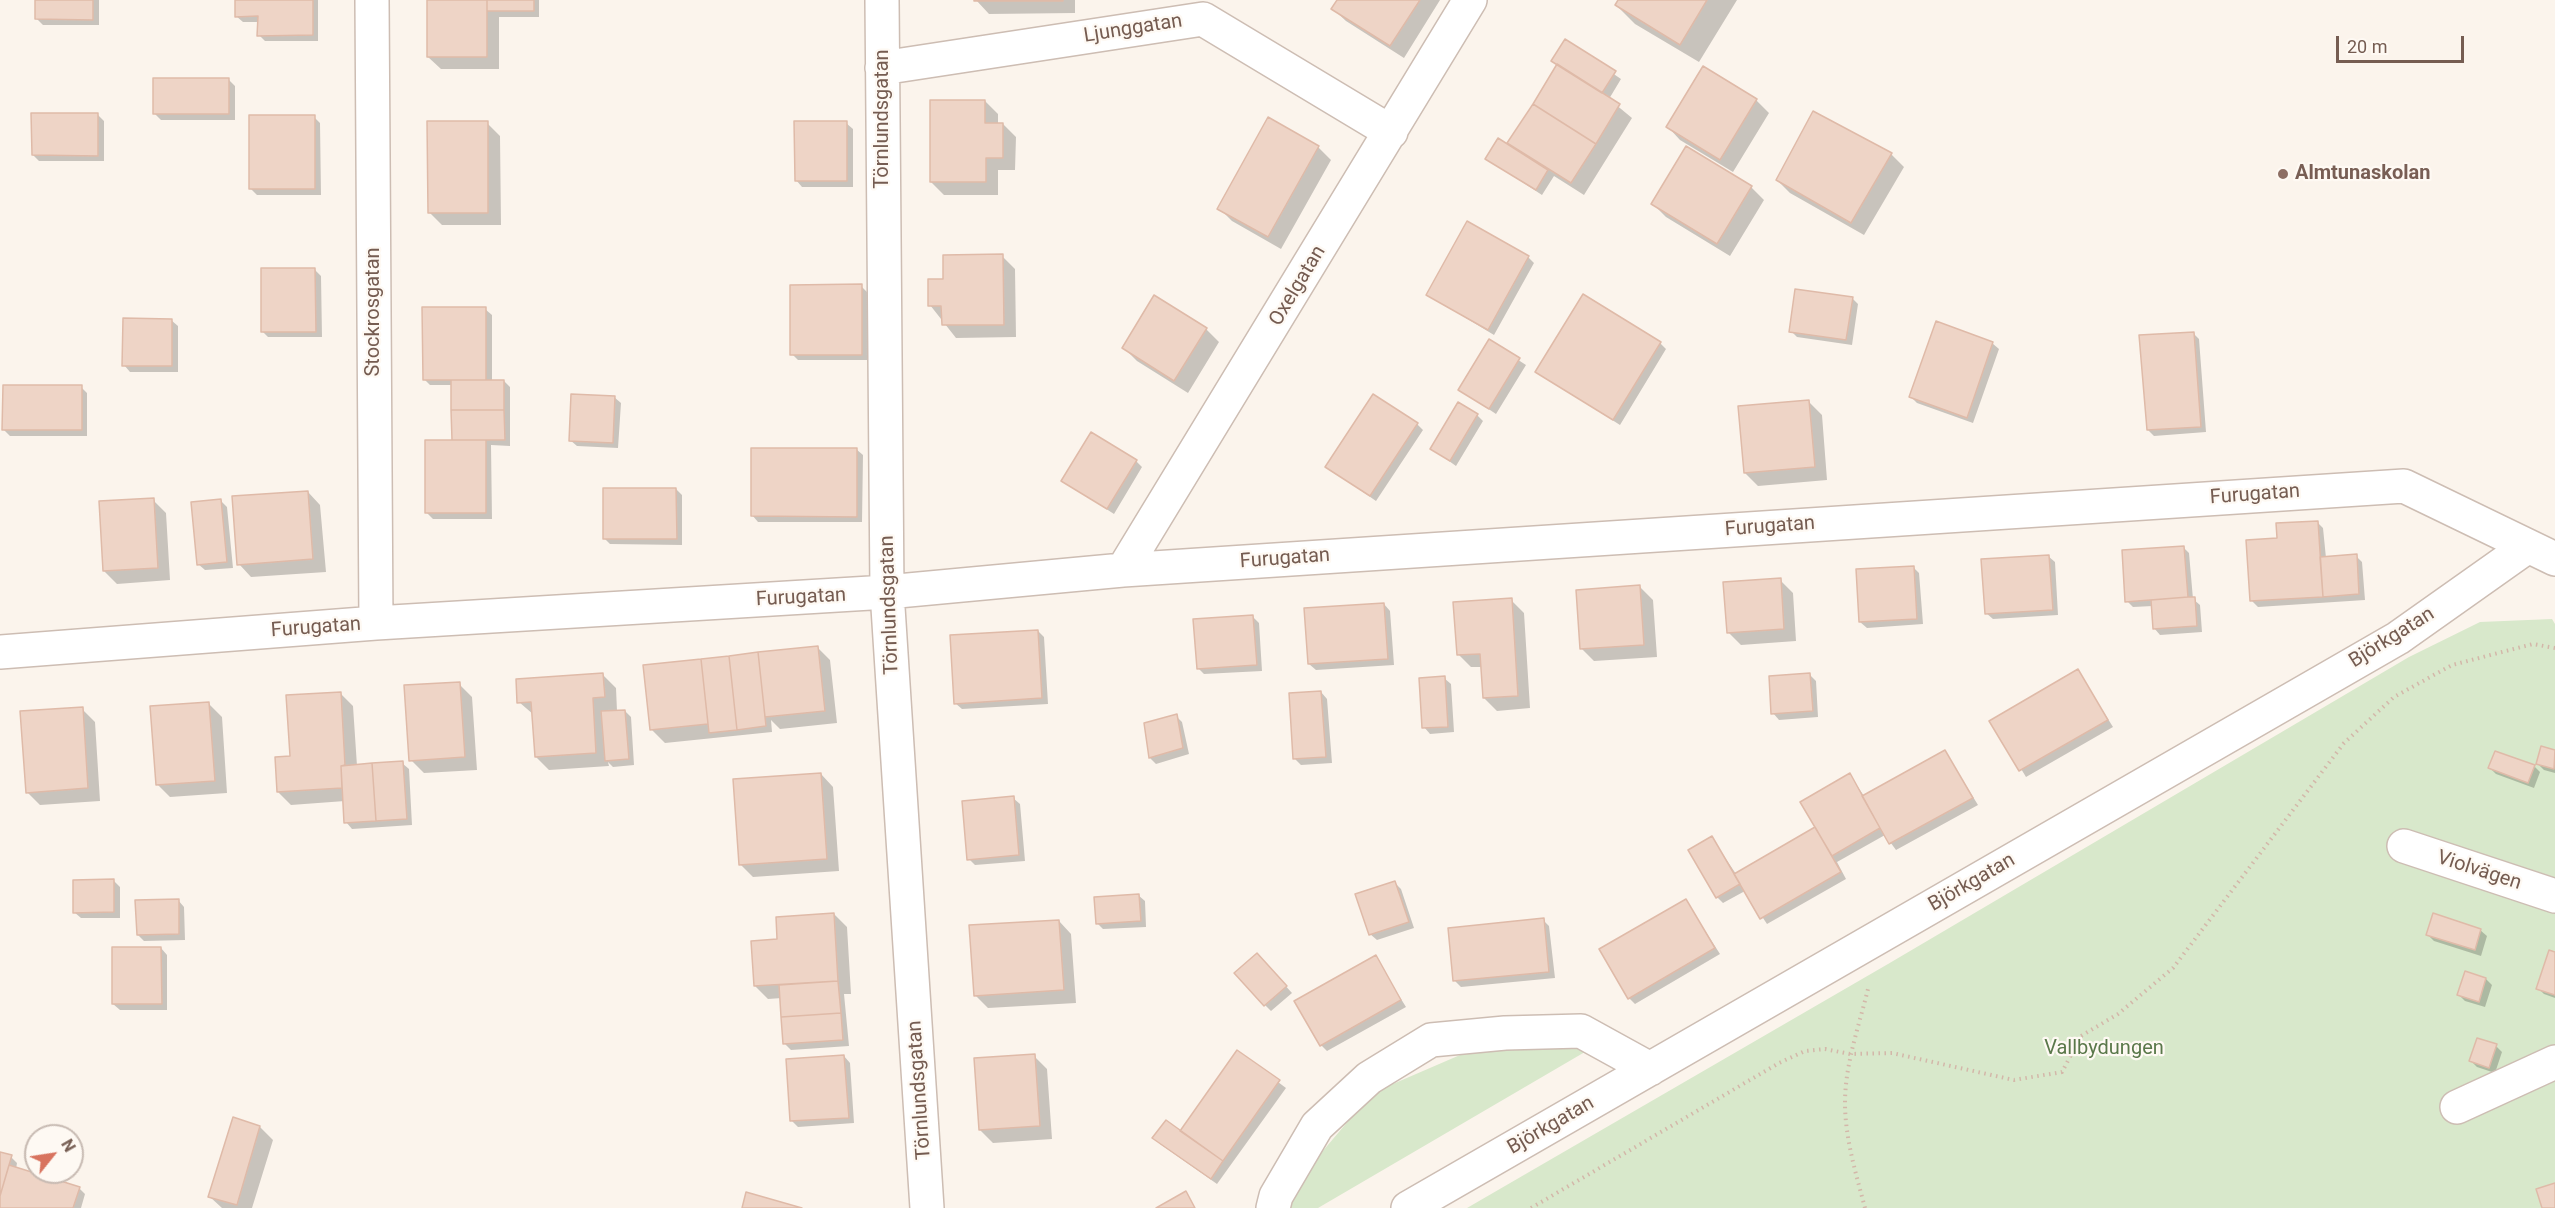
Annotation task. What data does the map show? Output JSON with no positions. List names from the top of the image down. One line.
{"streets":{"street":["Ljunggatan","Törnlundsgatan","Oxelgatan","Stockrosgatan","Furugatan","Björkgatan","Violvägen"]},"crossings":[["Ljunggatan","Törnlundsgatan"],["Ljunggatan","Oxelgatan"],["Törnlundsgatan","Furugatan"],["Oxelgatan","Furugatan"],["Stockrosgatan","Furugatan"],["Furugatan","Björkgatan"]],"parks":["Vallbydungen"],"places":["Almtunaskolan"],"scale_bar":"20 m","north":"top right"}
